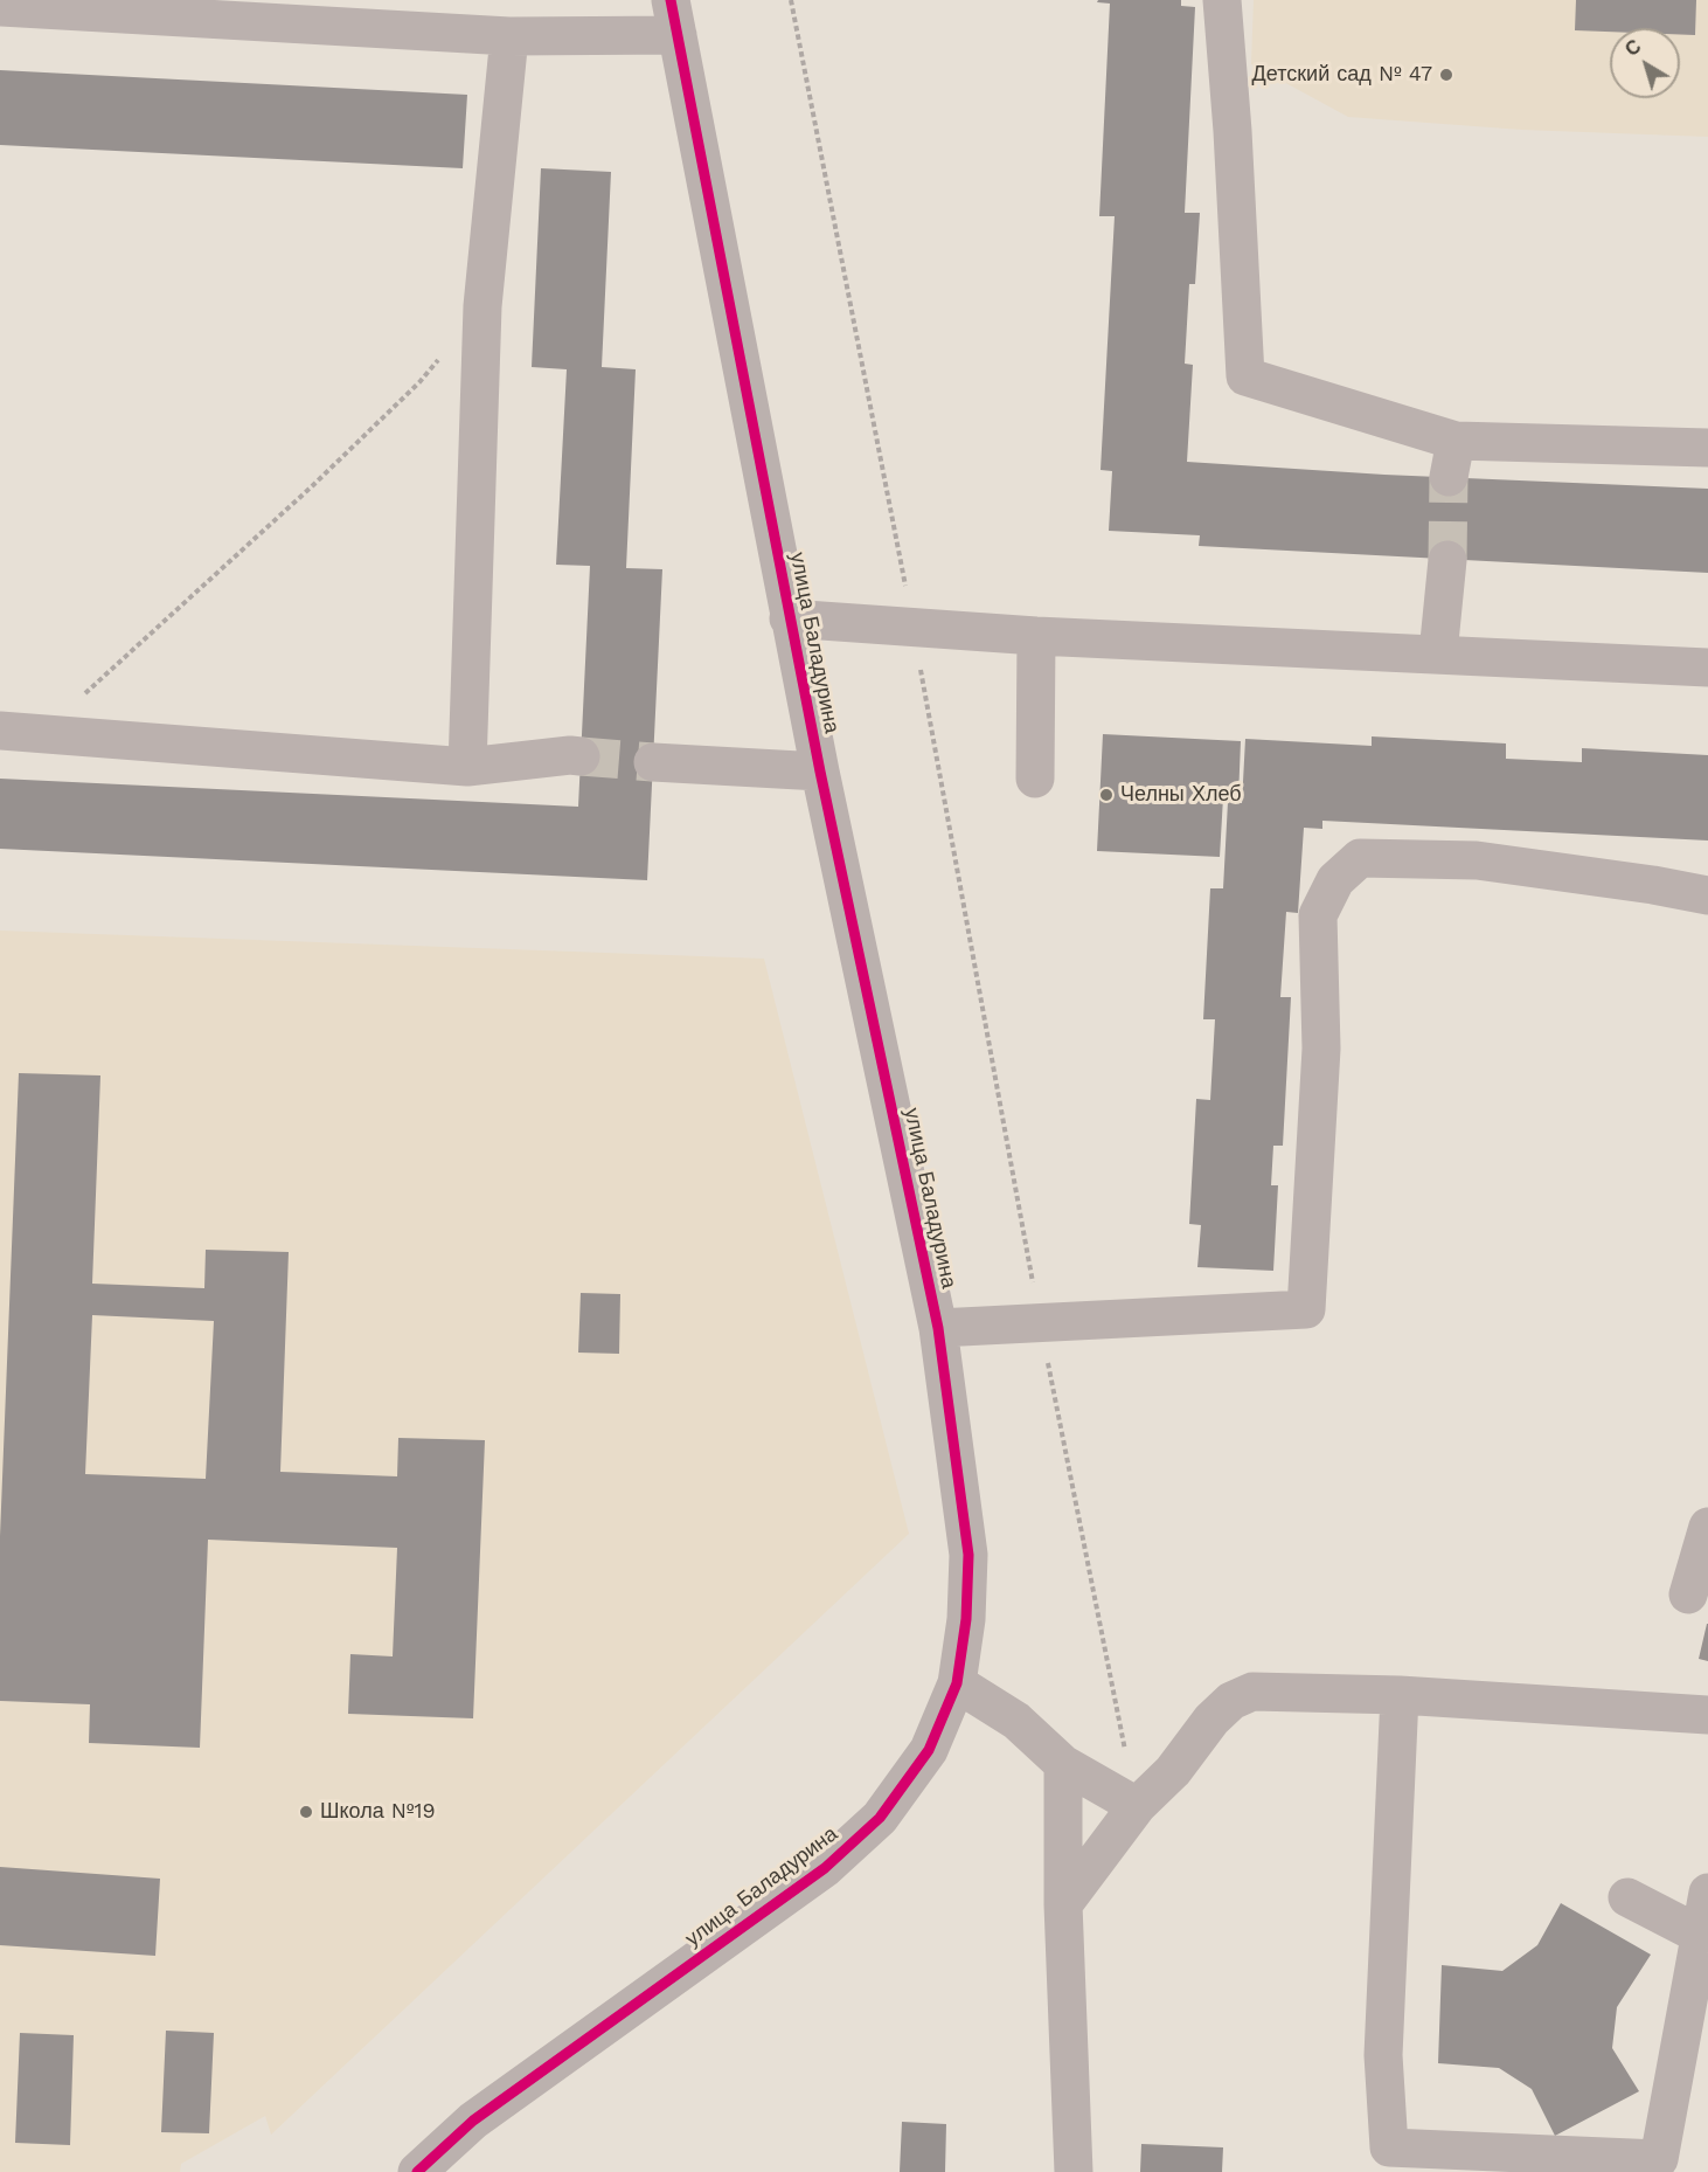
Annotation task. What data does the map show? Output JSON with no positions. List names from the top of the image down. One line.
{"streets":{"street":["улица Баладурина"]},"places":["Детский сад № 47","Челны Хлеб","Школа №19"],"north":"top left"}
